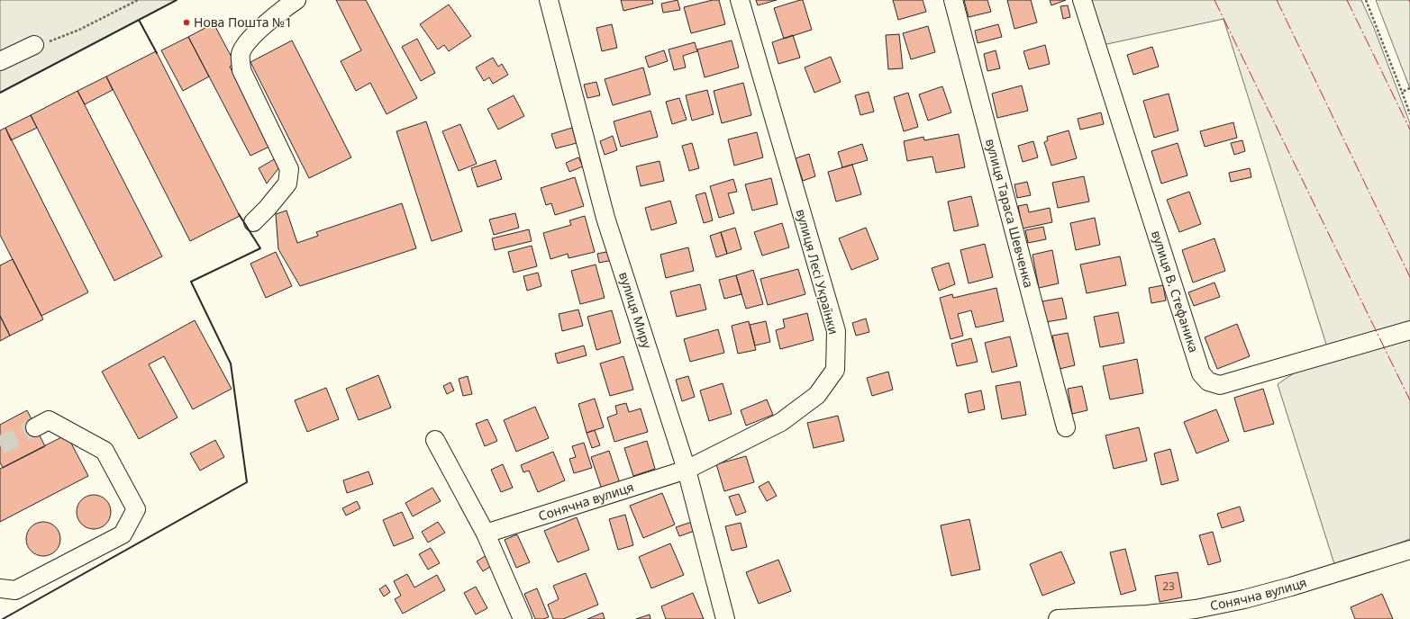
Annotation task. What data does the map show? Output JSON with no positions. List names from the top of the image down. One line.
{"streets":{"street":["вулиця Тараса Шевченка","вулиця Лесі Українки","вулиця В. Стефаника","вулиця Миру","Сонячна вулиця"]},"crossings":[["вулиця Лесі Українки","вулиця Миру"],["вулиця Лесі Українки","Сонячна вулиця"],["вулиця Миру","Сонячна вулиця"]],"places":["Нова Пошта №1"],"house_numbers":["23"]}
